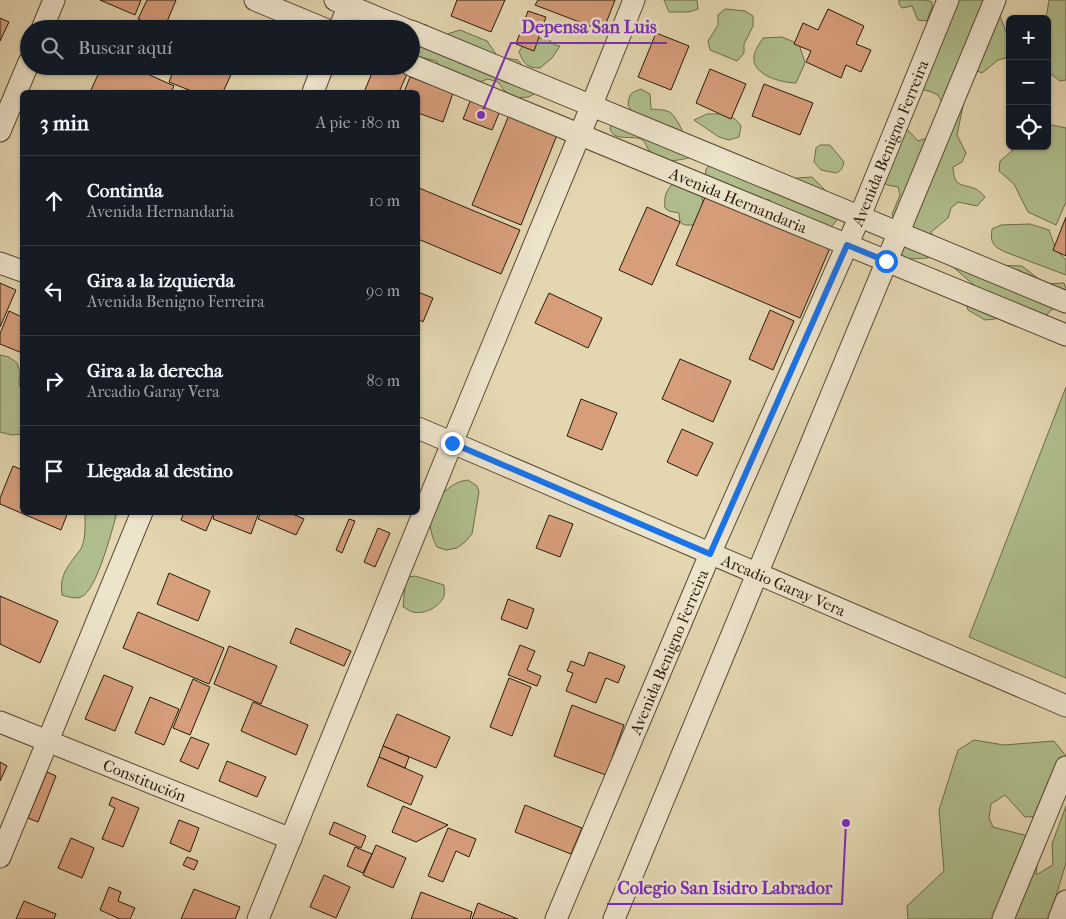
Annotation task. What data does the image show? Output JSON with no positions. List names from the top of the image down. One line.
{"streets":{"street":["Avenida Benigno Ferreira","Avenida Hernandaria","Arcadio Garay Vera","Constitución"]},"crossings":[["Avenida Benigno Ferreira","Avenida Hernandaria"],["Avenida Benigno Ferreira","Arcadio Garay Vera"]],"places":["Depensa San Luis","Colegio San Isidro Labrador"],"page":{"map_buttons":["+","−"],"search":"Buscar aquí","heading":["3 min","A pie · 180 m"],"list":[["Continúa","Avenida Hernandaria","10 m"],["Gira a la izquierda","Avenida Benigno Ferreira","90 m"],["Gira a la derecha","Arcadio Garay Vera","80 m"],"Llegada al destino"]}}
